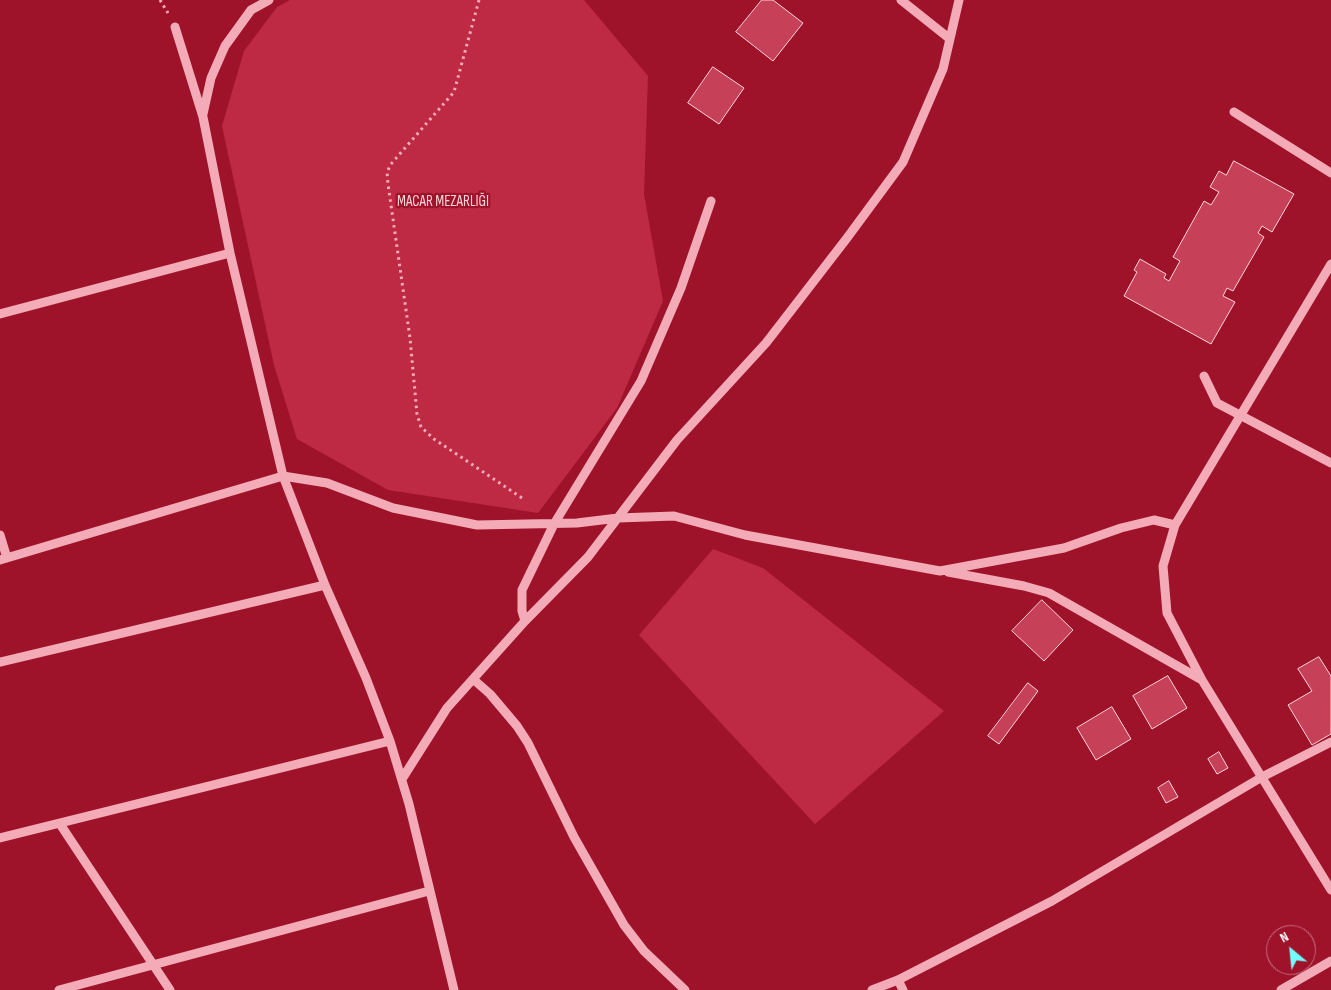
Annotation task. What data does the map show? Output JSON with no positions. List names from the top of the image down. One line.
{"parks":["MACAR MEZARLIĞI"],"north":"top left"}
